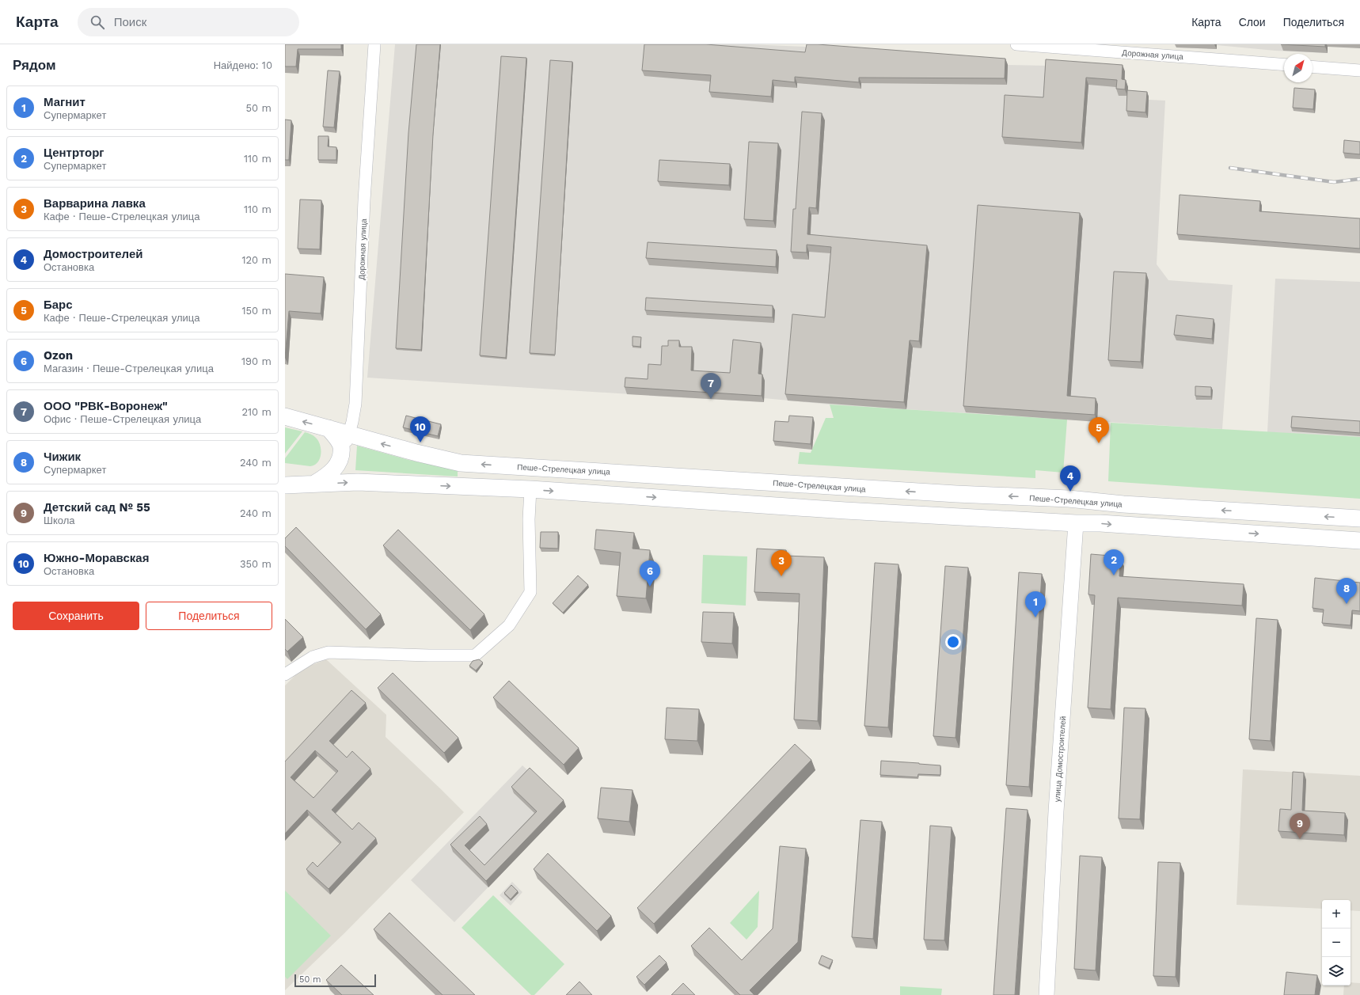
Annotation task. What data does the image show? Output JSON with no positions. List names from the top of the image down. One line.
{"streets":{"main road":["Пеше-Стрелецкая улица"],"street":["Дорожная улица","улица Домостроителей"]},"crossings":[["Дорожная улица","Пеше-Стрелецкая улица"]],"scale_bar":"50 m","north":"top right","page":{"header":"Карта","search":"Поиск","nav":["Карта","Слои","Поделиться"],"heading":["Рядом","Найдено: 10"],"list":[{"mark":"1","name":"Магнит","note":"Супермаркет","value":"50 m"},{"mark":"2","name":"Центрторг","note":"Супермаркет","value":"110 m"},{"mark":"3","name":"Варварина лавка","note":"Кафе · Пеше-Стрелецкая улица","value":"110 m"},{"mark":"4","name":"Домостроителей","note":"Остановка","value":"120 m"},{"mark":"5","name":"Барс","note":"Кафе · Пеше-Стрелецкая улица","value":"150 m"},{"mark":"6","name":"Ozon","note":"Магазин · Пеше-Стрелецкая улица","value":"190 m"},{"mark":"7","name":"ООО \"РВК-Воронеж\"","note":"Офис · Пеше-Стрелецкая улица","value":"210 m"},{"mark":"8","name":"Чижик","note":"Супермаркет","value":"240 m"},{"mark":"9","name":"Детский сад № 55","note":"Школа","value":"240 m"},{"mark":"10","name":"Южно-Моравская","note":"Остановка","value":"350 m"}],"pins":["7","10","5","4","2","3","6","8","1","9"],"buttons":["Сохранить","Поделиться"],"map_buttons":["+","−"],"scale":"50 m"}}
